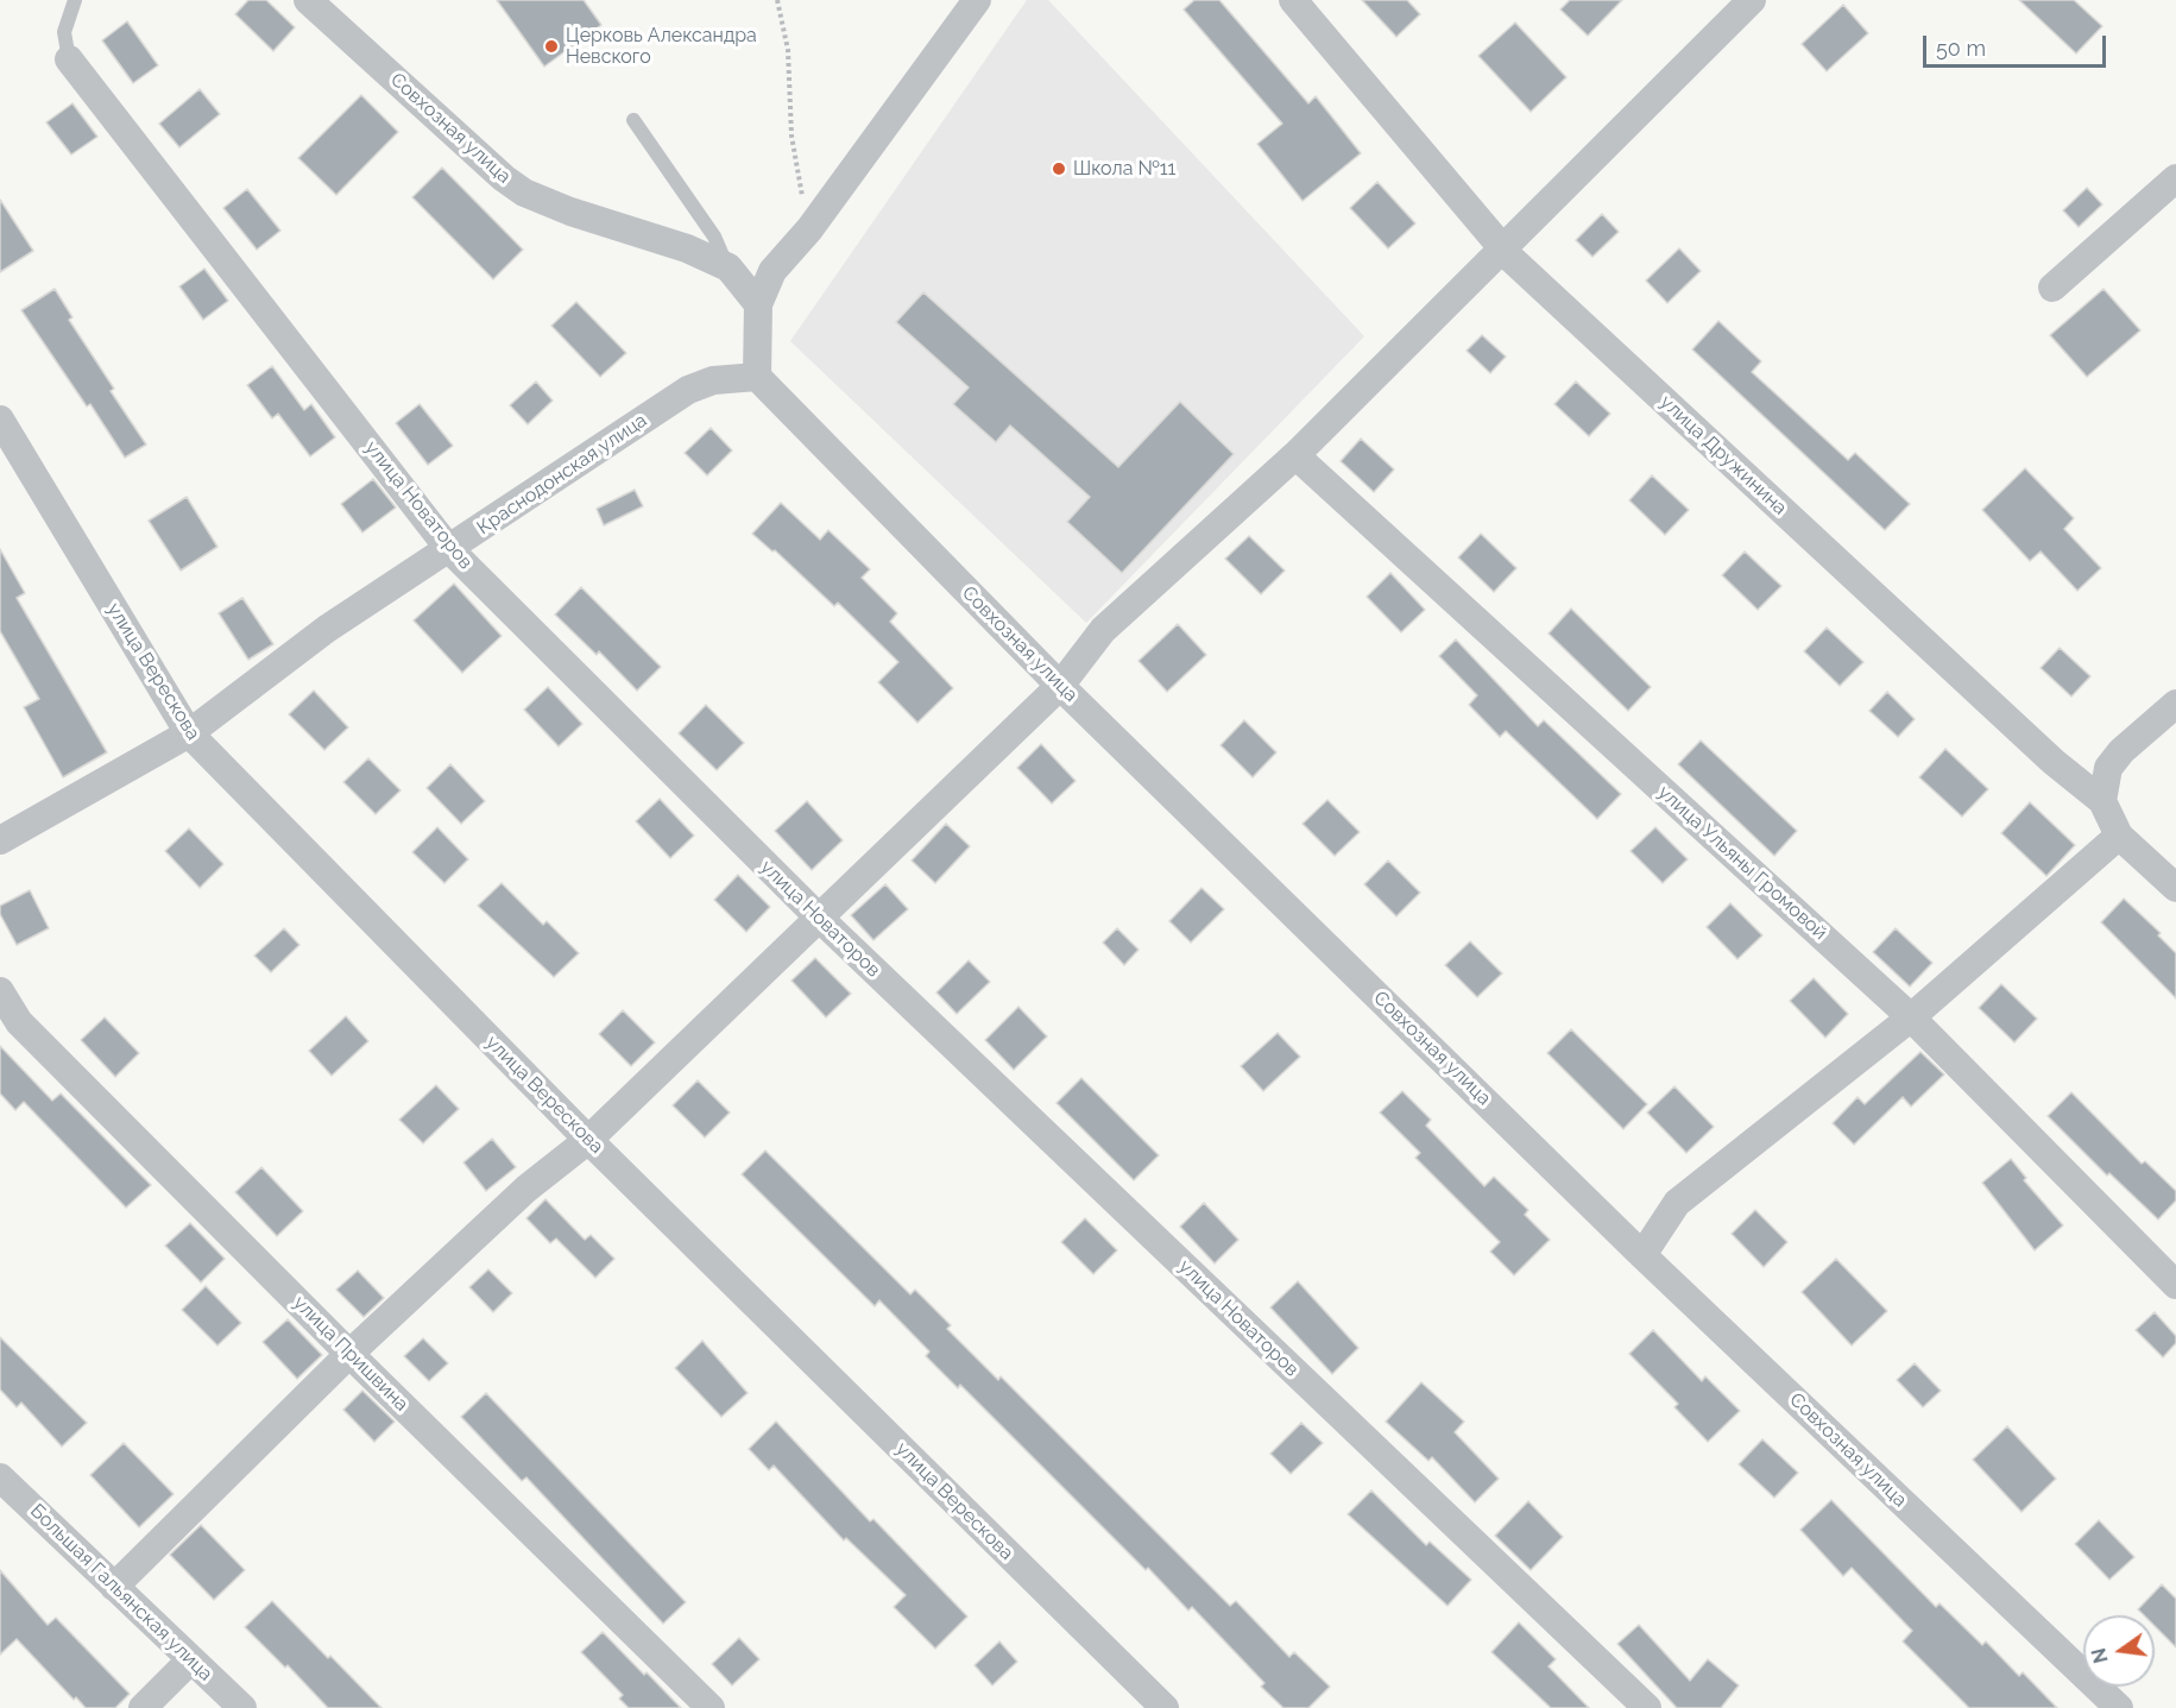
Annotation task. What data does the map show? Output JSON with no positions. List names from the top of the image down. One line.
{"streets":{"street":["Совхозная улица","улица Дружинина","Краснодонская улица","улица Новаторов","улица Верескова","улица Ульяны Громовой","улица Пришвина","Большая Гальянская улица"]},"crossings":[["Совхозная улица","Краснодонская улица"],["Краснодонская улица","улица Новаторов"],["Краснодонская улица","улица Верескова"]],"places":["Церковь Александра Невского","Школа №11"],"scale_bar":"50 m","north":"left"}
